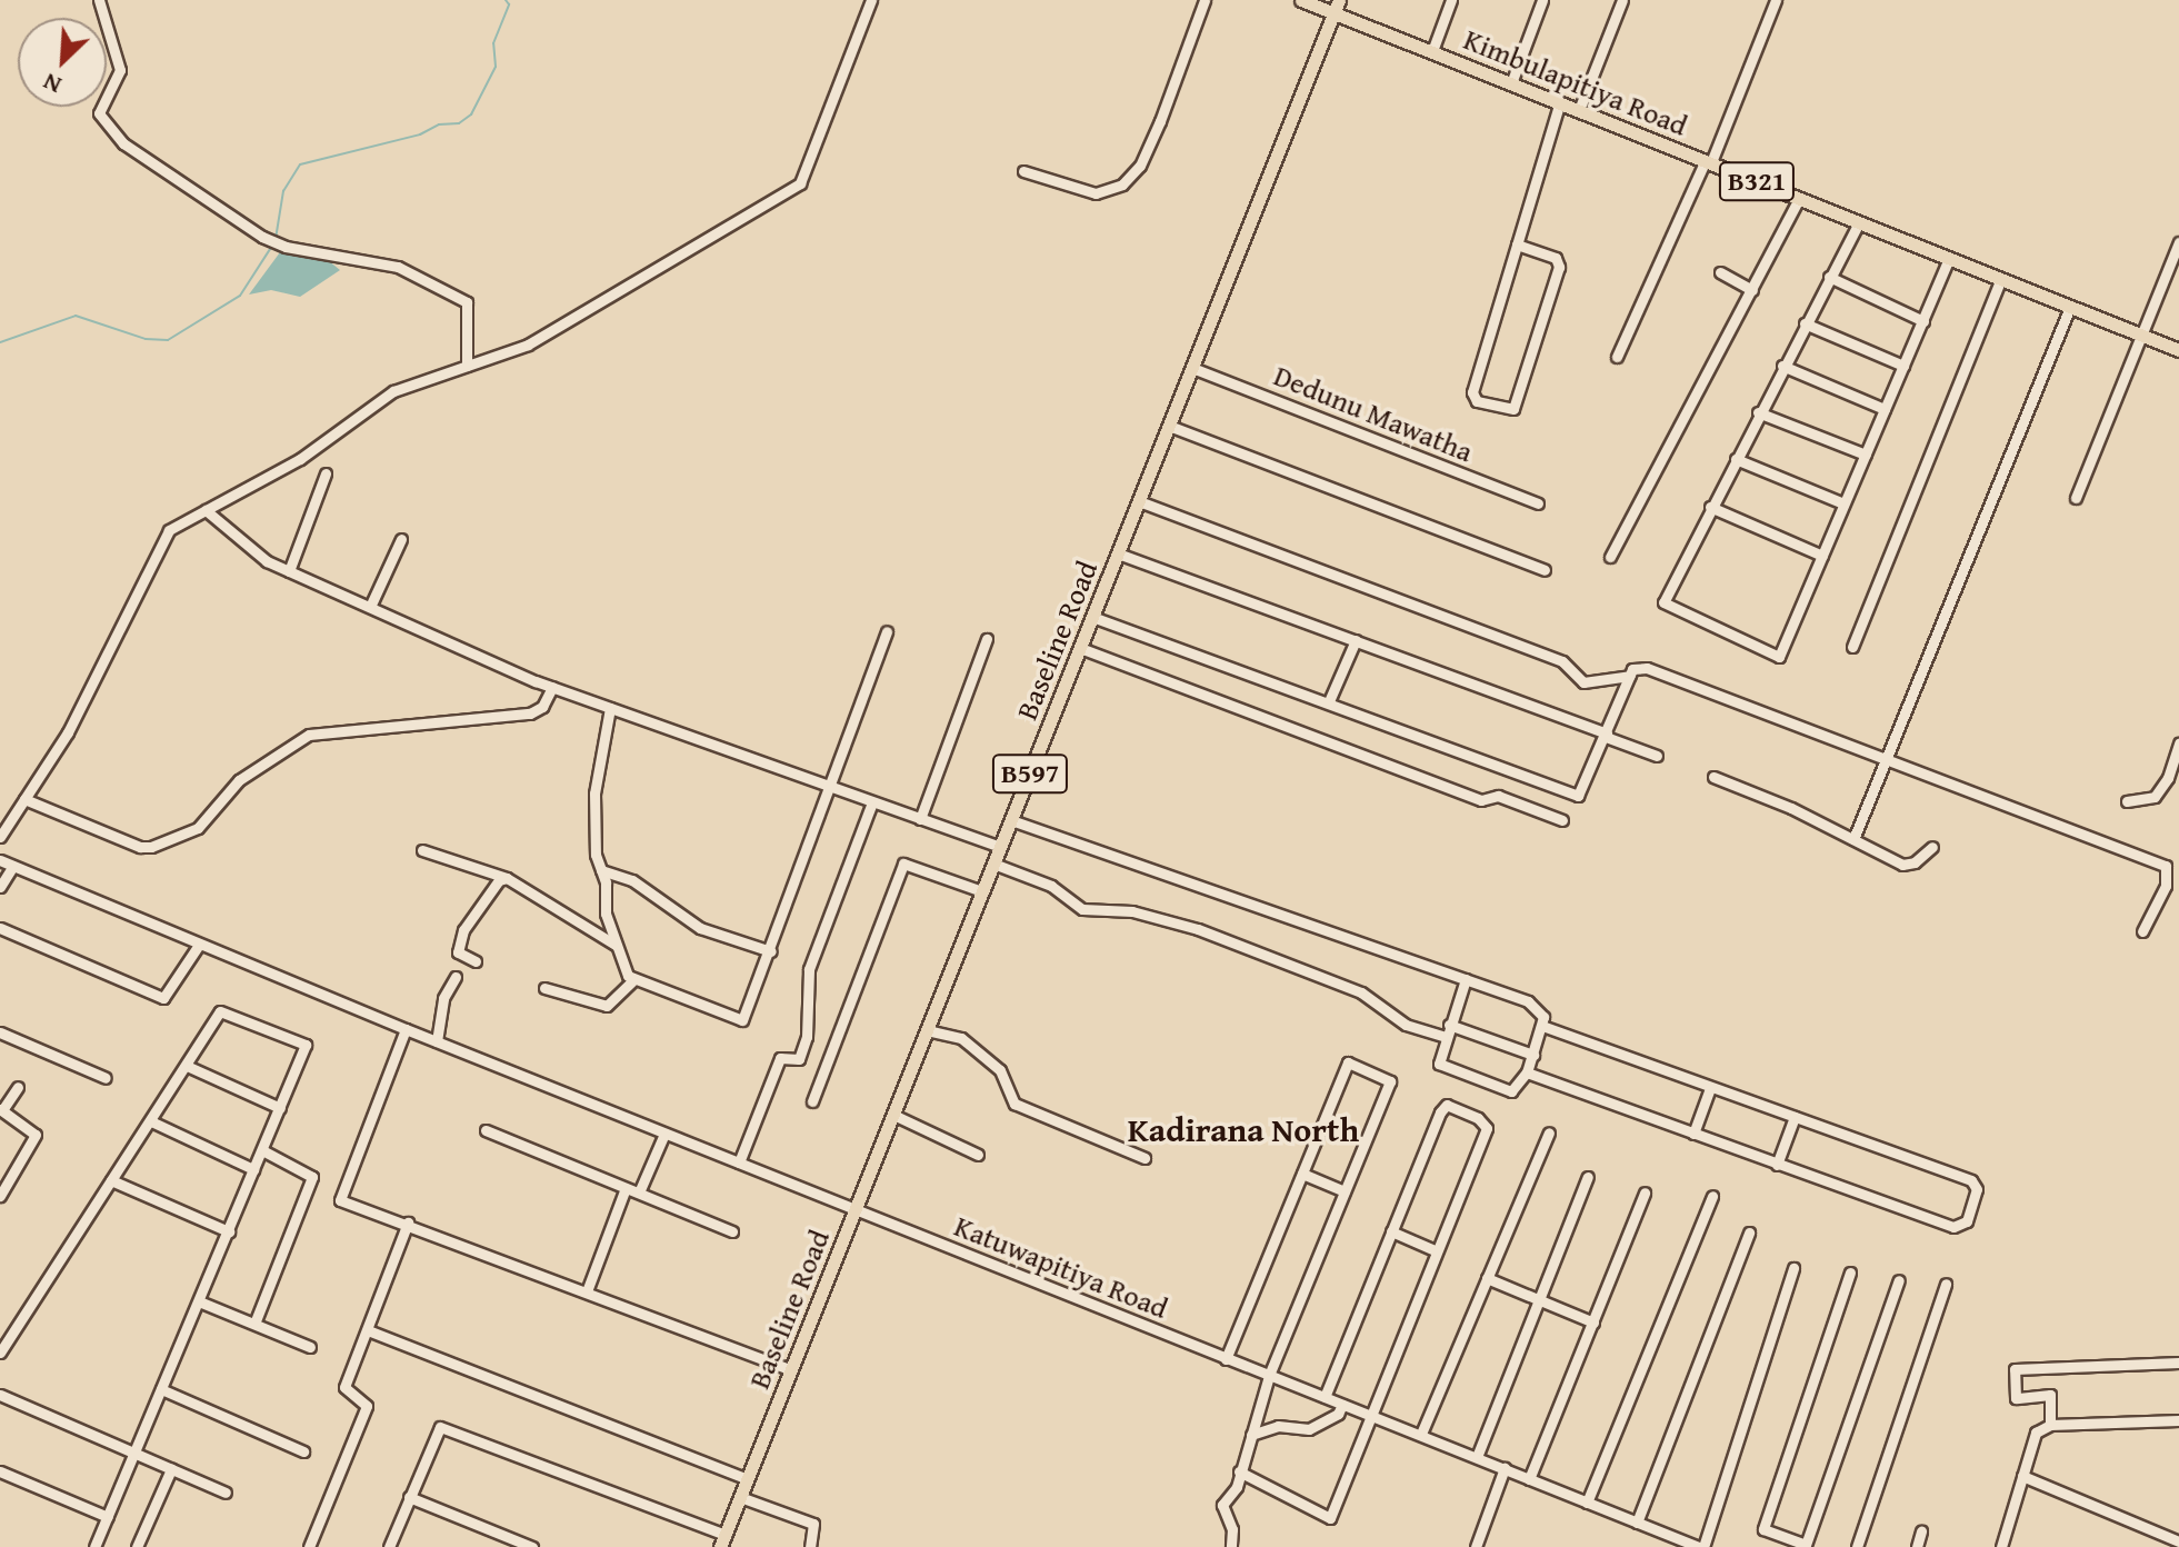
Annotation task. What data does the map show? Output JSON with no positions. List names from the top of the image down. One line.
{"streets":{"main road":["Kimbulapitiya Road","B321","Baseline Road","B597"],"street":["Dedunu Mawatha","Katuwapitiya Road"]},"crossings":[["Kimbulapitiya Road","Baseline Road"],["Dedunu Mawatha","Baseline Road"],["Baseline Road","Katuwapitiya Road"]],"districts":["Kadirana North"],"north":"bottom left"}
